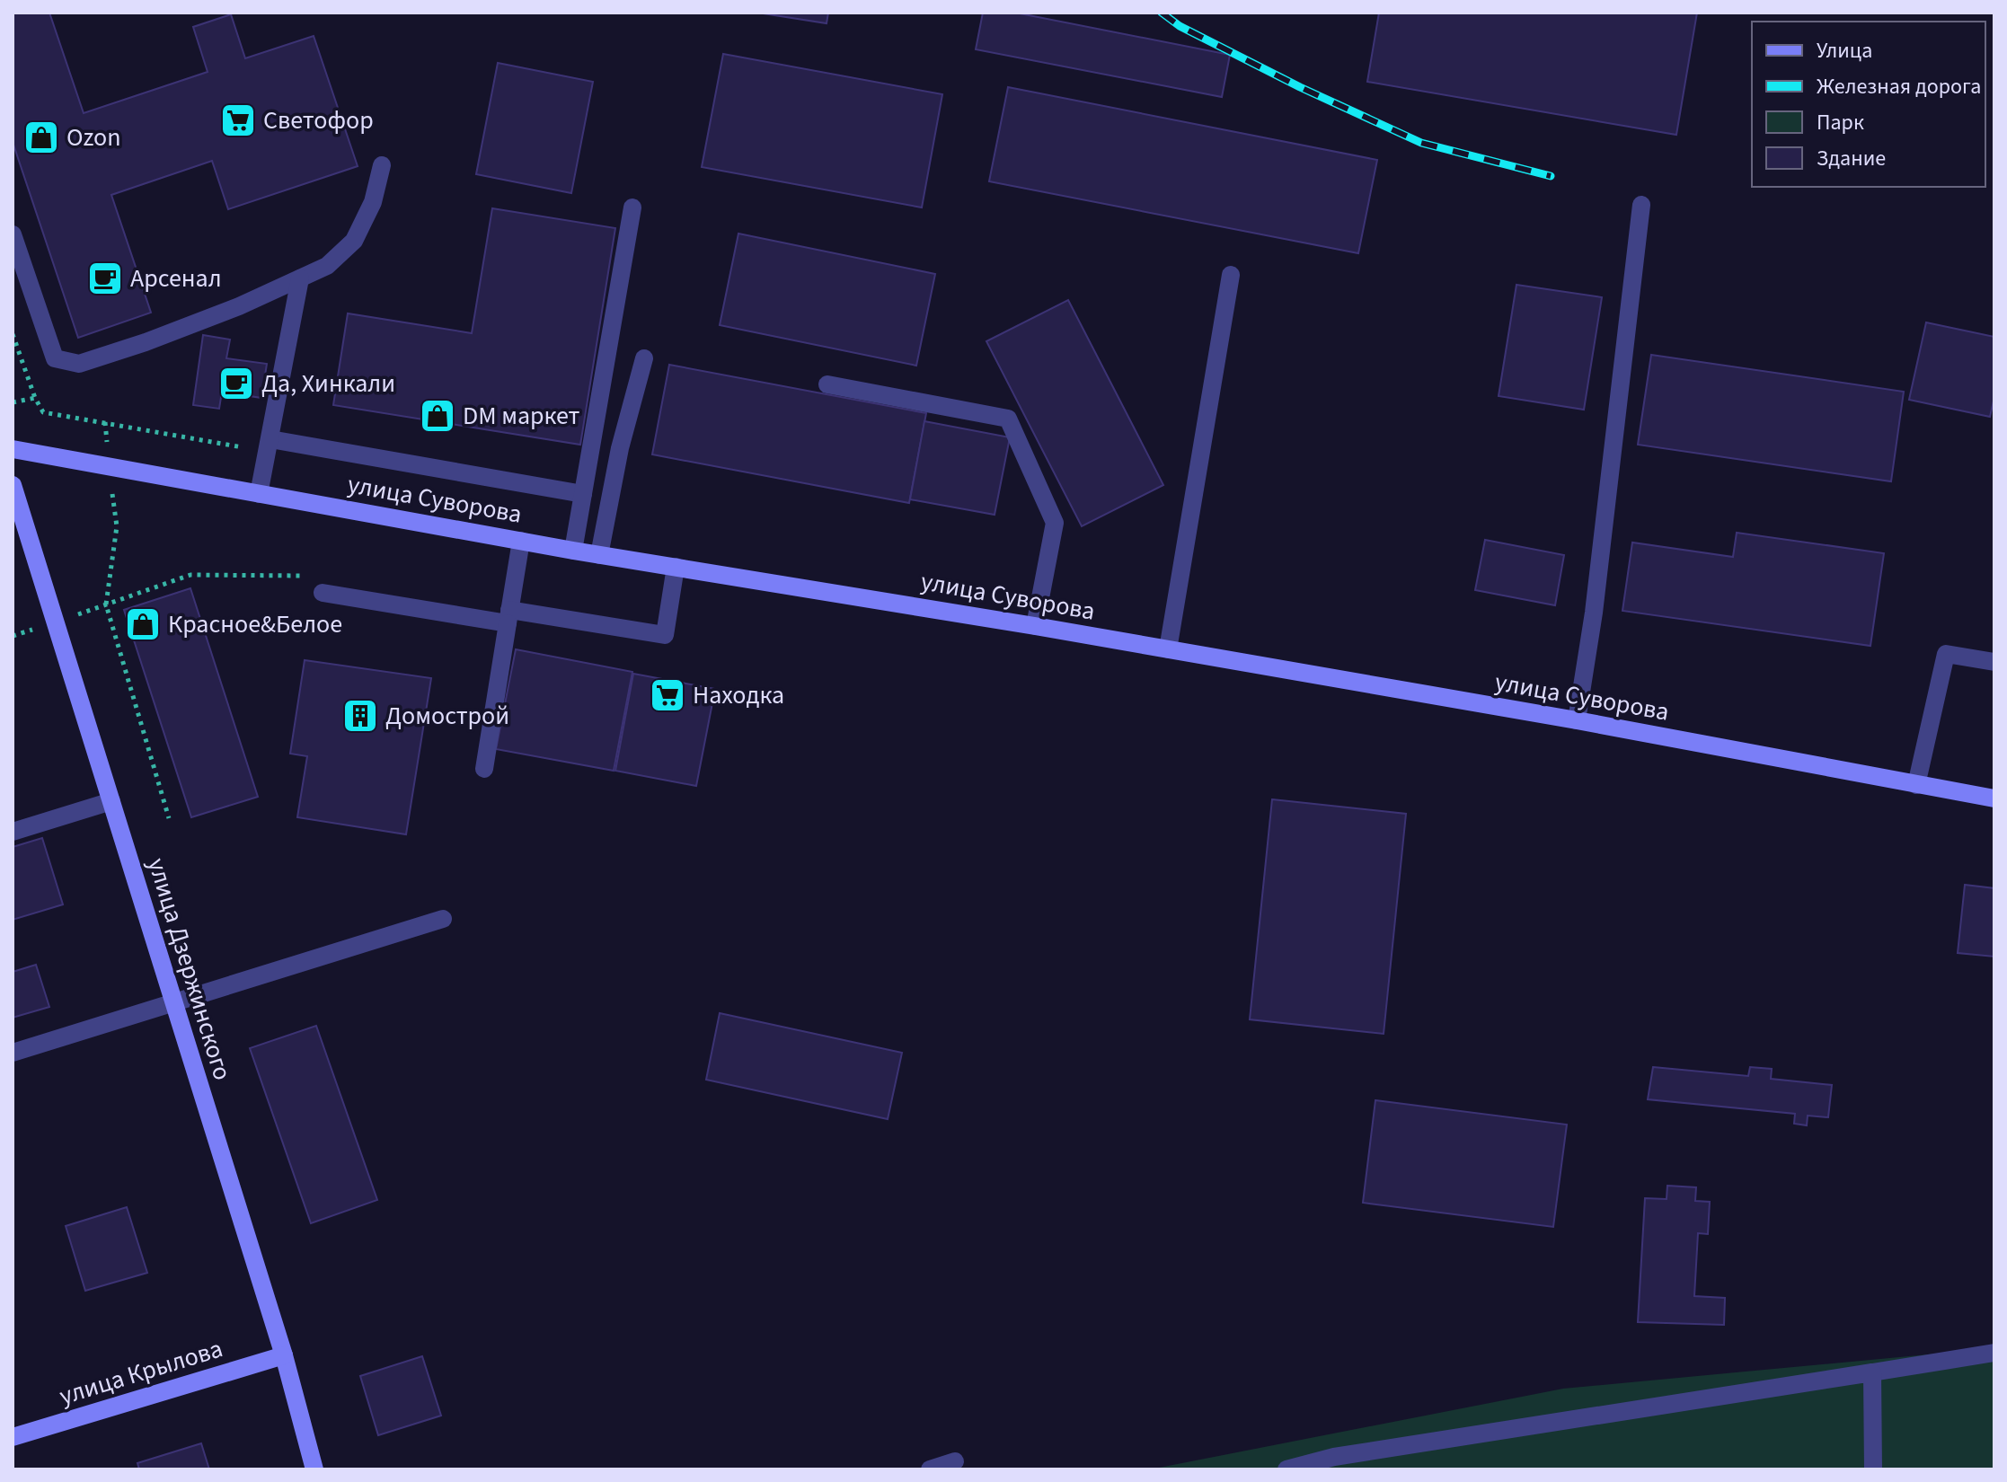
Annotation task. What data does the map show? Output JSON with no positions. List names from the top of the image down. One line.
{"streets":{"street":["улица Суворова","улица Дзержинского","улица Крылова"]},"crossings":[["улица Дзержинского","улица Крылова"]],"places":{"supermarket":["Светофор","Находка"],"shop":["Ozon","DM маркет","Красное&Белое"],"cafe":["Арсенал","Да, Хинкали"],"building":["Домострой"]},"legend":["Улица","Железная дорога","Парк","Здание"]}
